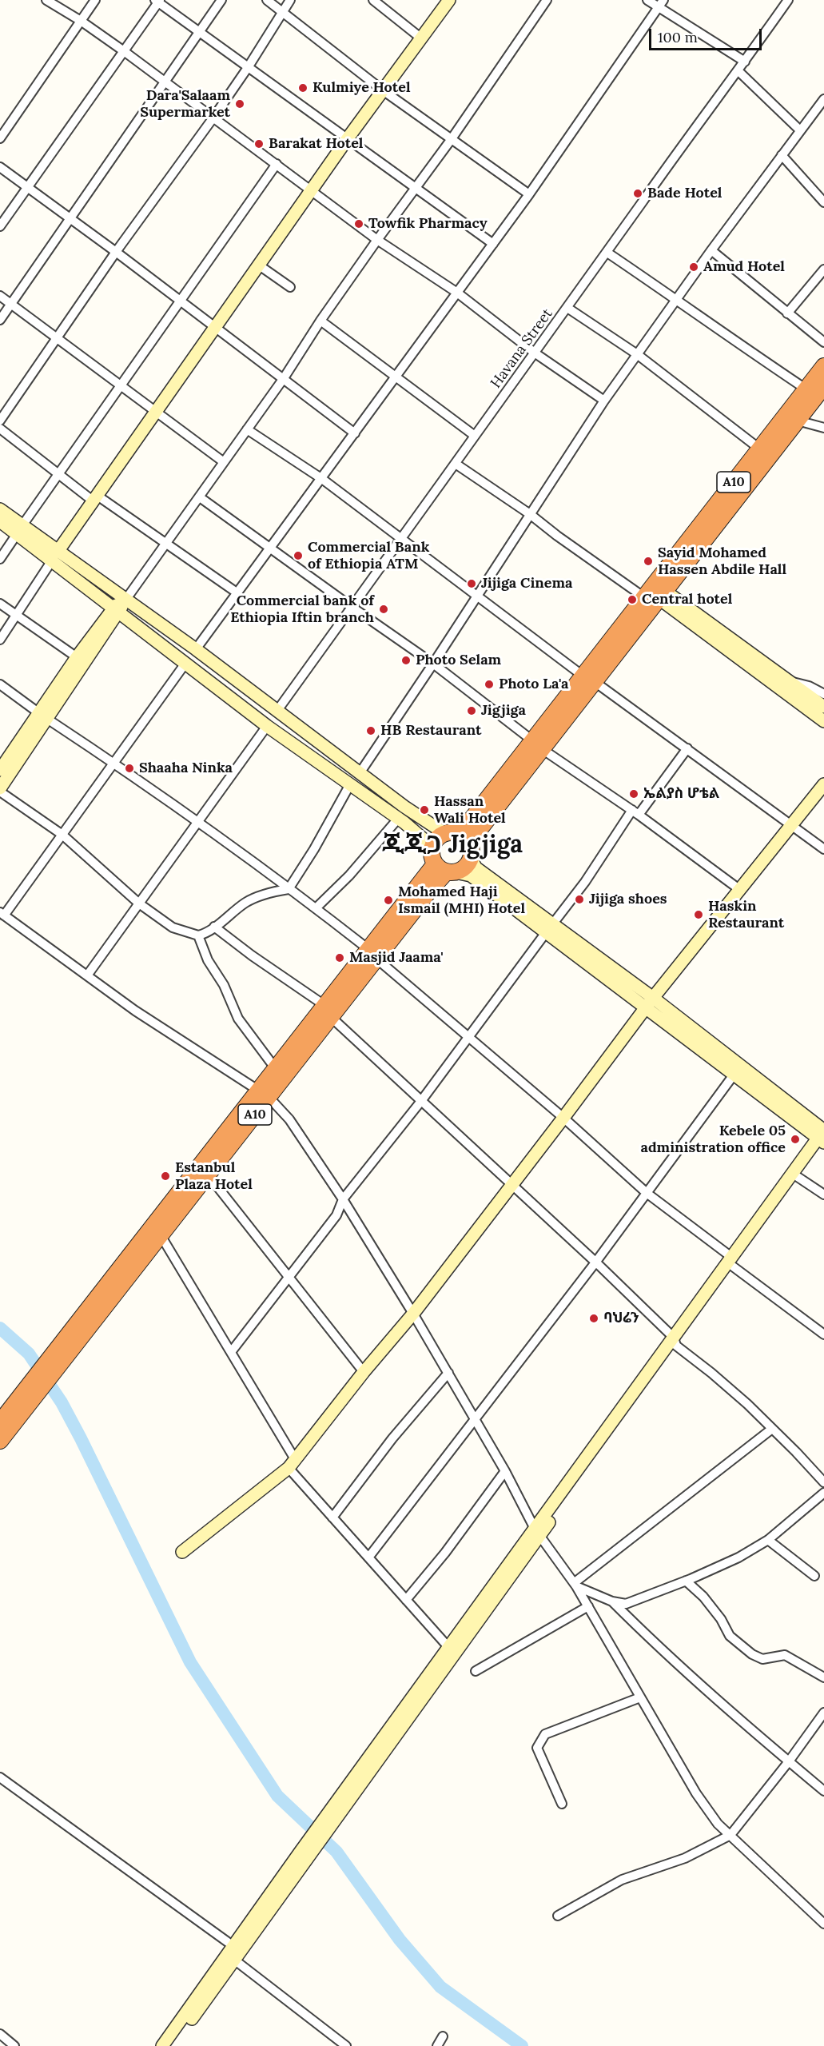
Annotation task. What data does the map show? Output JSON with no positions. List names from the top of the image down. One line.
{"streets":{"highway":["A10"],"street":["Havana Street"]},"districts":["ጂጂጋ Jigjiga"],"places":["Kulmiye Hotel","Dara'Salaam Supermarket","Barakat Hotel","Bade Hotel","Towfik Pharmacy","Amud Hotel","Commercial Bank of Ethiopia ATM","Sayid Mohamed Hassen Abdile Hall","Jijiga Cinema","Central hotel","Commercial bank of Ethiopia Iftin branch","Photo Selam","Photo La'a","Jigjiga","HB Restaurant","Shaaha Ninka","ኤልያስ ሆቴል","Hassan Wali Hotel","Jijiga shoes","Mohamed Haji Ismail (MHI) Hotel","Haskin Restaurant","Masjid Jaama'","Kebele 05 administration office","Estanbul Plaza Hotel","ባህሬን"],"scale_bar":"100 m"}
